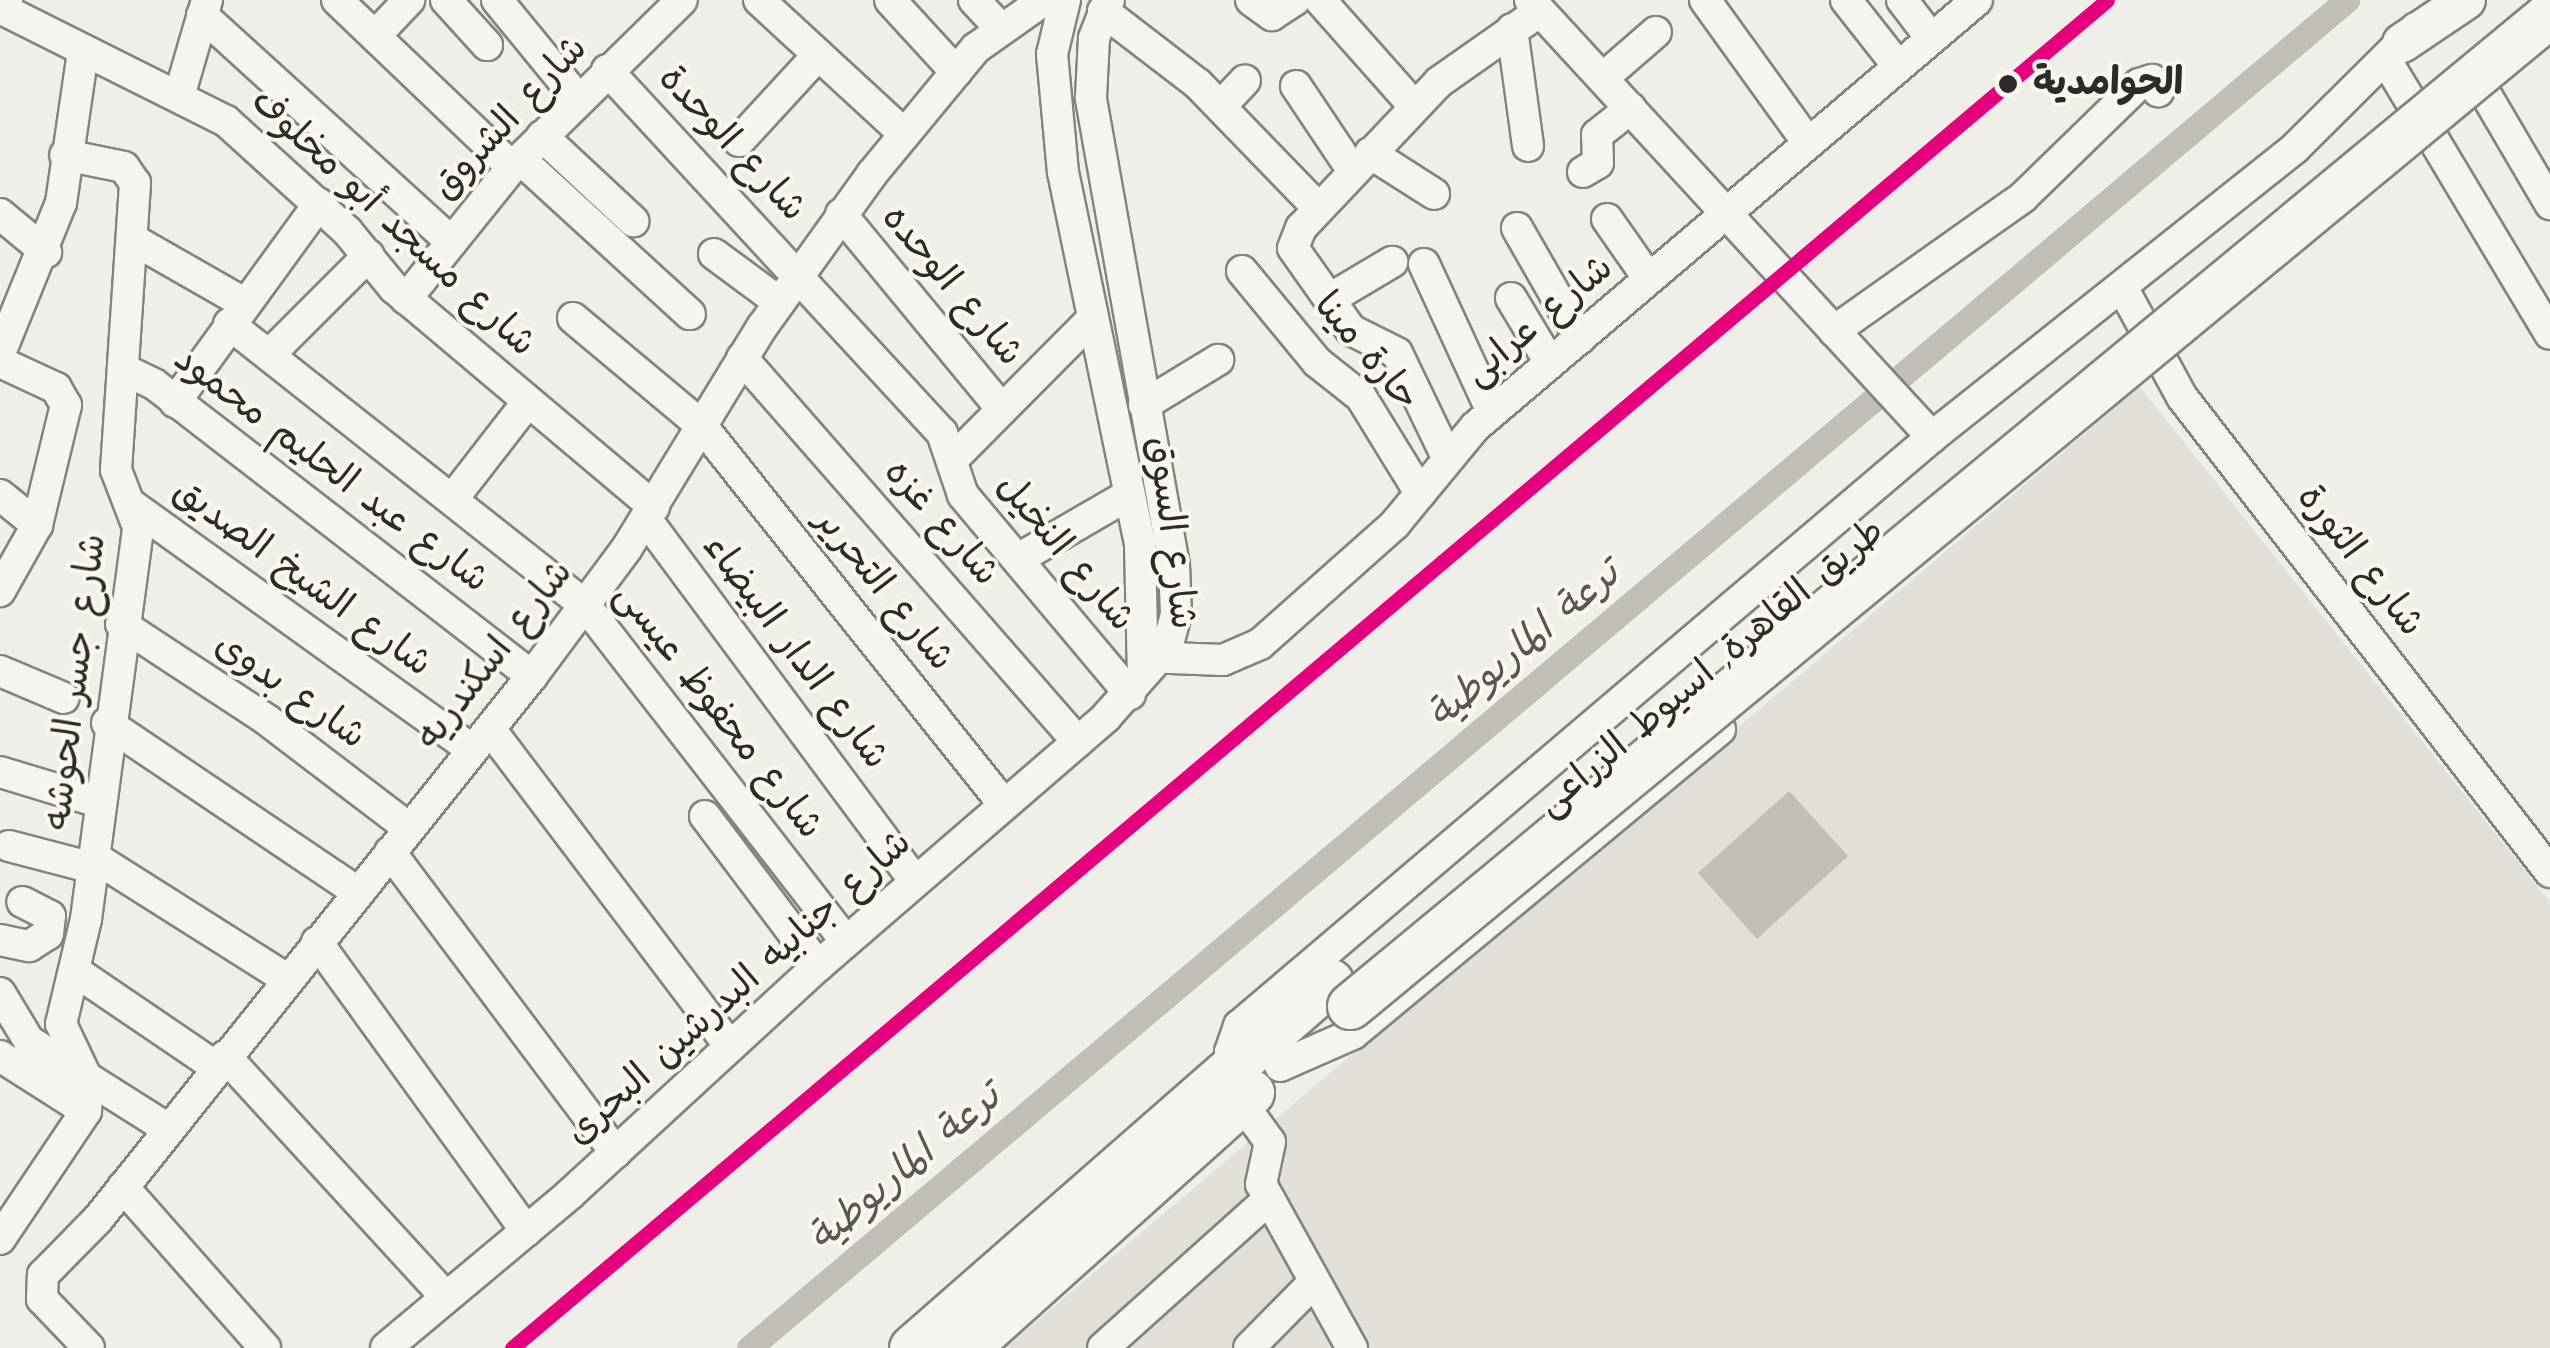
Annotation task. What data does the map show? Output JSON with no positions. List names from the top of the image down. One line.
{"streets":{"highway":["طريق القاهرة, اسيوط الزراعى"],"street":["شارع الشروق","شارع الوحدة","شارع مسجد أبو مخلوف","شارع الوحده","شارع عرابى","حارة مينا","شارع عبد الحليم محمود","شارع غزه","شارع السوق","شارع النخيل","شارع الثورة","شارع الشيخ الصديق","شارع التحرير","شارع الدار البيضاء","شارع اسكندريه","شارع جسر الحوشه","شارع بدوى","شارع محفوظ عيسى","شارع جنابيه البدرشين البحرى"]},"crossings":[["شارع الشروق","شارع الوحدة"],["شارع الشروق","شارع مسجد أبو مخلوف"],["شارع الوحدة","شارع النخيل"],["شارع الوحدة","شارع اسكندريه"],["شارع مسجد أبو مخلوف","شارع الدار البيضاء"],["شارع مسجد أبو مخلوف","شارع اسكندريه"],["شارع الوحده","شارع اسكندريه"],["شارع عرابى","حارة مينا"],["شارع عرابى","شارع السوق"],["شارع عرابى","شارع النخيل"],["شارع عرابى","شارع جنابيه البدرشين البحرى"],["شارع عبد الحليم محمود","شارع اسكندريه"],["شارع عبد الحليم محمود","شارع جسر الحوشه"],["شارع غزه","شارع اسكندريه"],["شارع غزه","شارع جنابيه البدرشين البحرى"],["شارع السوق","شارع النخيل"],["شارع السوق","شارع جنابيه البدرشين البحرى"],["شارع النخيل","شارع اسكندريه"],["شارع النخيل","شارع جنابيه البدرشين البحرى"],["شارع الشيخ الصديق","شارع اسكندريه"],["شارع الشيخ الصديق","شارع جسر الحوشه"],["شارع الشيخ الصديق","شارع جنابيه البدرشين البحرى"],["شارع التحرير","شارع اسكندريه"],["شارع التحرير","شارع جنابيه البدرشين البحرى"],["شارع الدار البيضاء","شارع اسكندريه"],["شارع الدار البيضاء","شارع جنابيه البدرشين البحرى"],["شارع اسكندريه","شارع بدوى"],["شارع اسكندريه","شارع محفوظ عيسى"],["شارع جسر الحوشه","شارع بدوى"],["شارع جسر الحوشه","شارع محفوظ عيسى"],["شارع محفوظ عيسى","شارع جنابيه البدرشين البحرى"]],"water":["ترعة الماريوطية"],"places":["الحوامدية"]}
